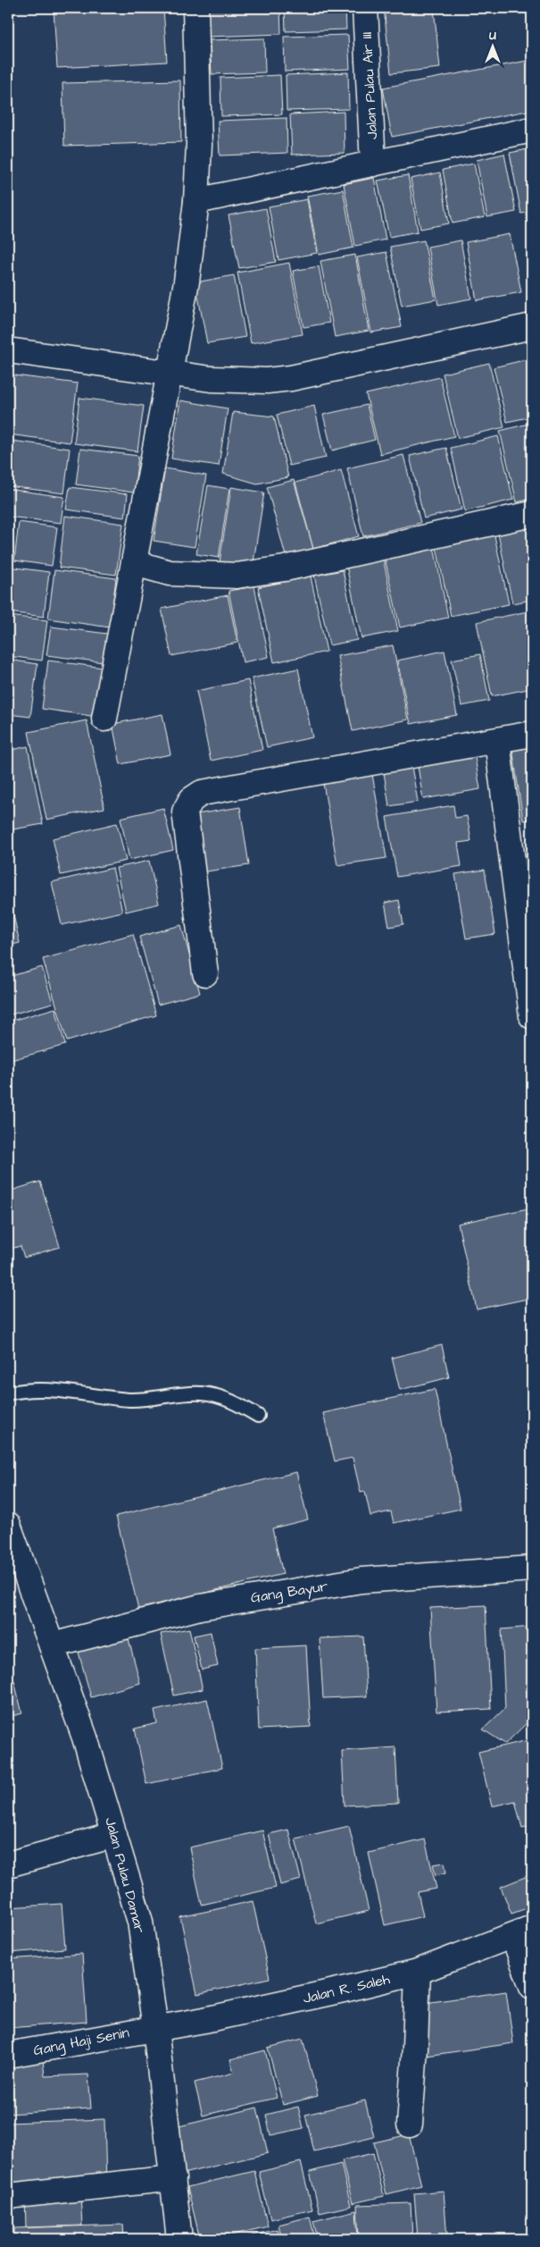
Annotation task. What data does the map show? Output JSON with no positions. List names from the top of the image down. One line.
{"streets":{"street":["Jalan Pulau Air III","Gang Bayur","Jalan Pulau Damar","Jalan R. Saleh","Gang Haji Senin"]},"crossings":[["Gang Bayur","Jalan Pulau Damar"],["Jalan Pulau Damar","Jalan R. Saleh"],["Jalan Pulau Damar","Gang Haji Senin"],["Jalan R. Saleh","Gang Haji Senin"]],"north":"top"}
